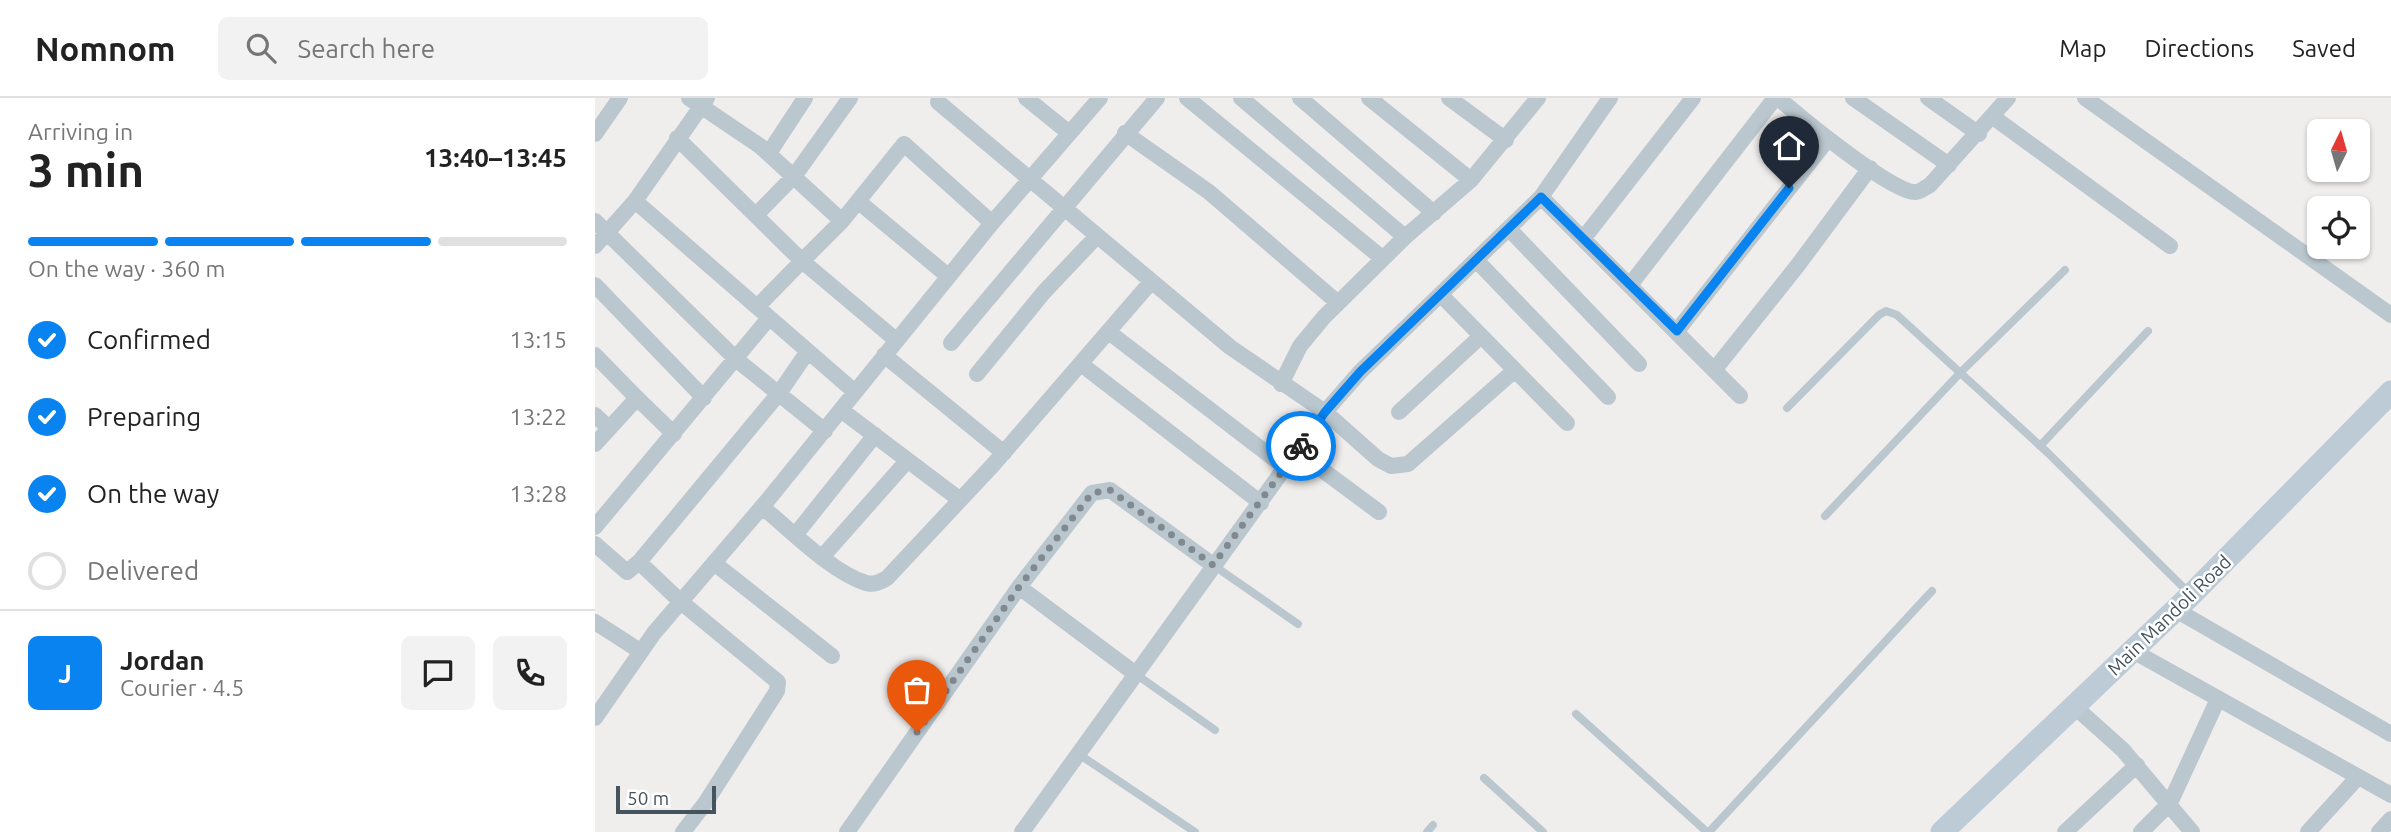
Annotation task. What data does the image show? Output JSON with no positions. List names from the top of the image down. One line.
{"streets":{"street":["Main Mandoli Road"]},"scale_bar":"50 m","north":"top","page":{"header":"Nomnom","search":"Search here","nav":["Map","Directions","Saved"],"heading":["3 min","Arriving in","13:40–13:45"],"panel":["Jordan","Courier · 4.5"],"bar":"On the way · 360 m","list":[["Confirmed","13:15"],["Preparing","13:22"],["On the way","13:28"],"Delivered"],"round":"J","scale":"50 m"}}
